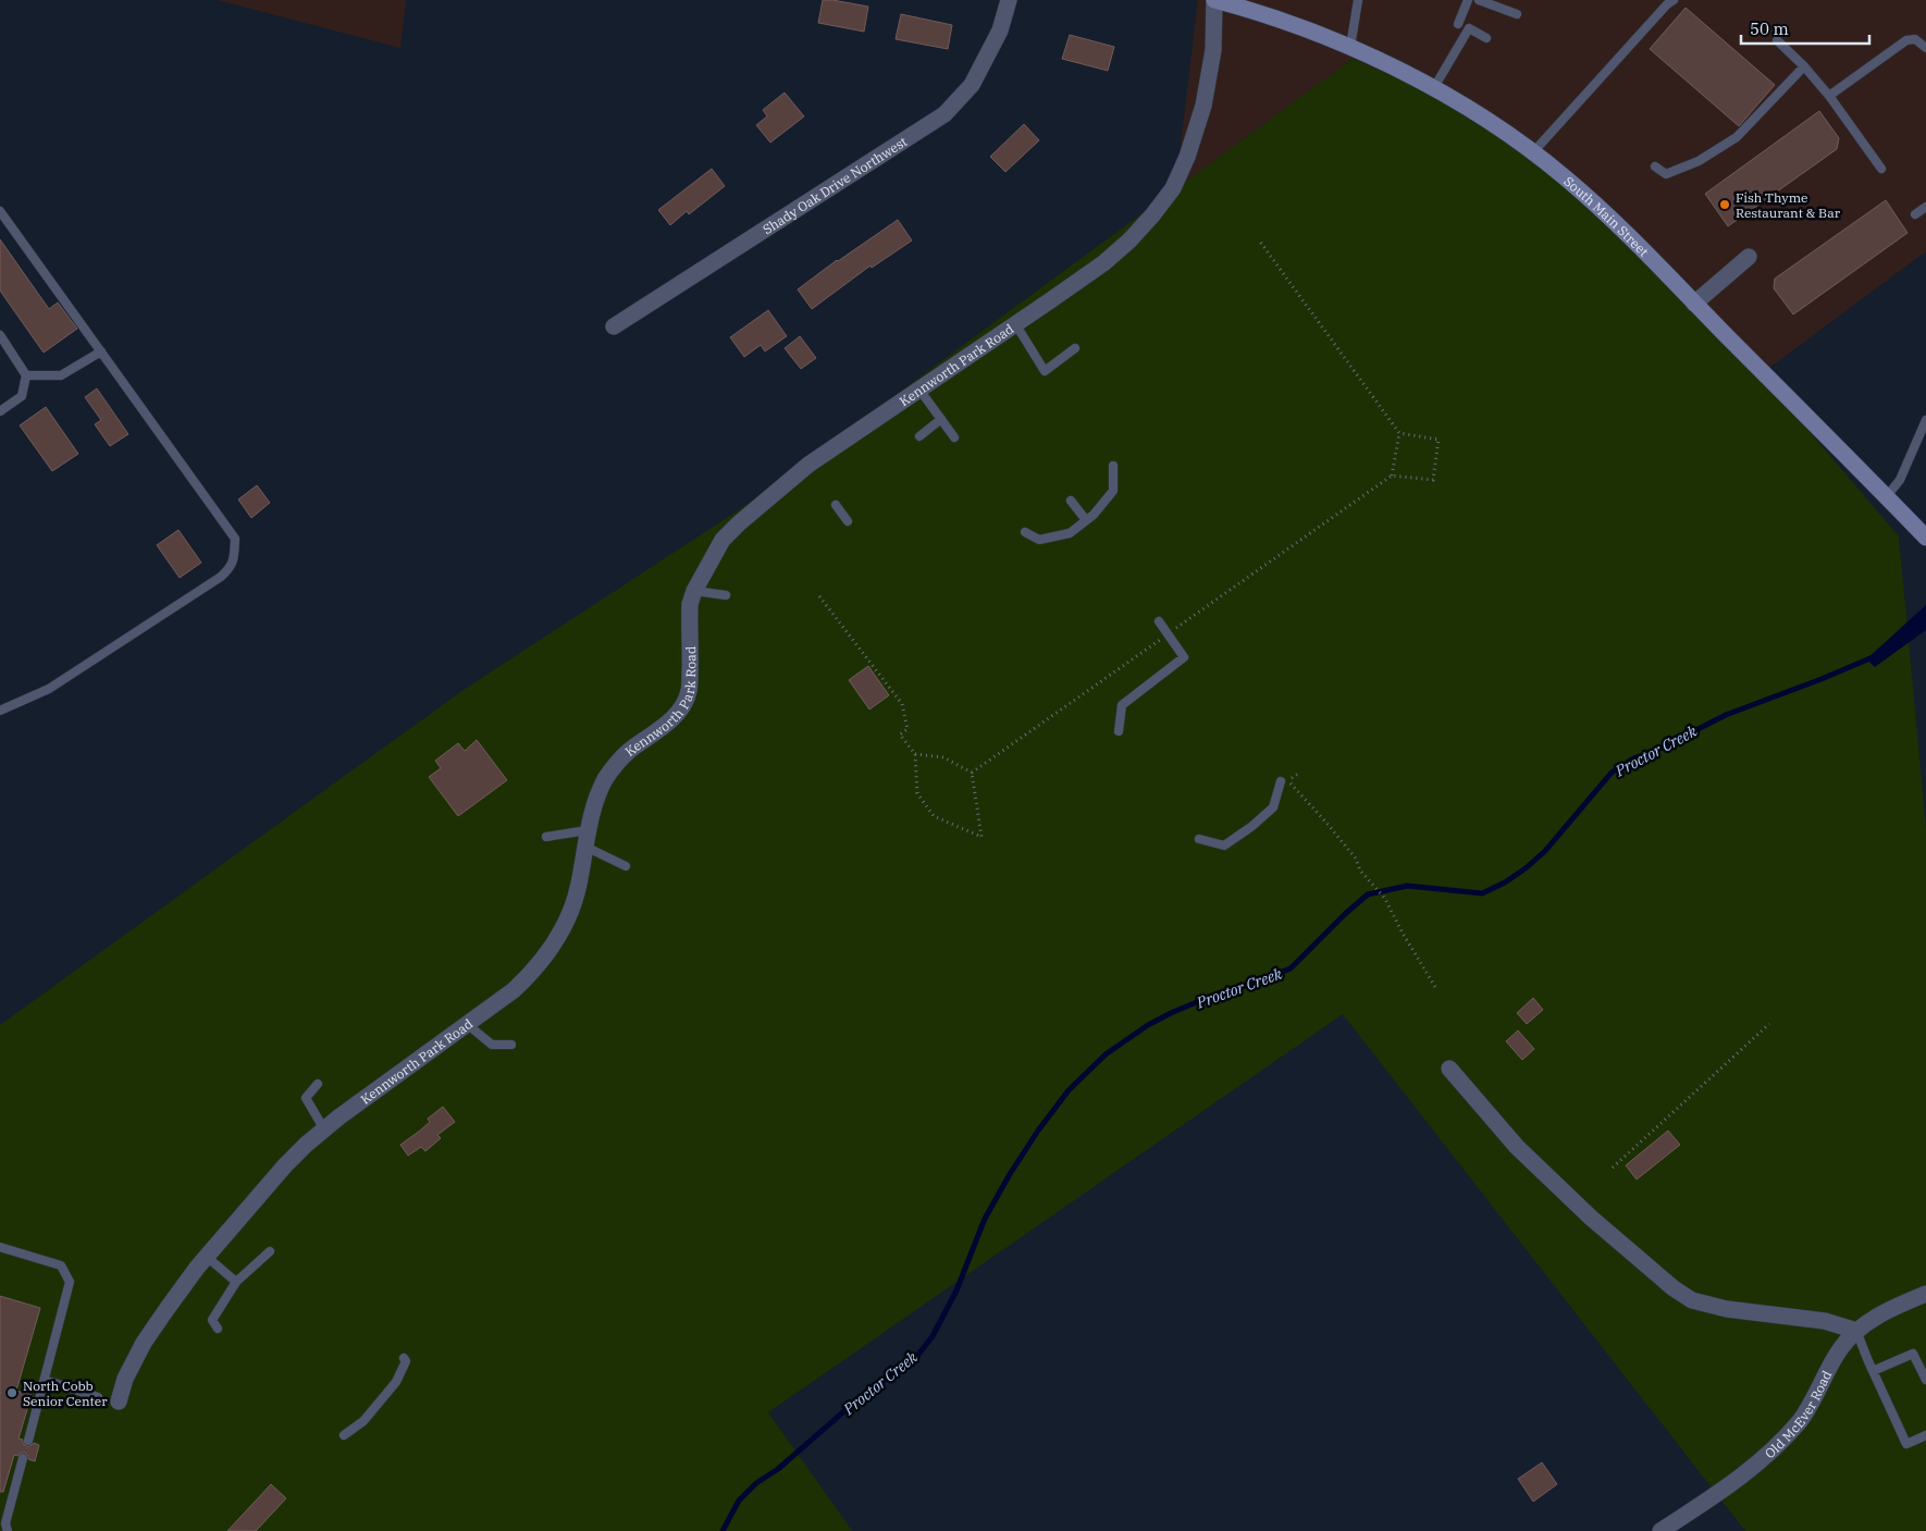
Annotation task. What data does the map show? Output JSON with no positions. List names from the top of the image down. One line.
{"streets":{"main road":["South Main Street"],"street":["Shady Oak Drive Northwest","Kennworth Park Road","Old McEver Road"]},"crossings":[["South Main Street","Kennworth Park Road"]],"water":["Proctor Creek"],"places":["Fish Thyme Restaurant & Bar","North Cobb Senior Center"],"scale_bar":"50 m"}
